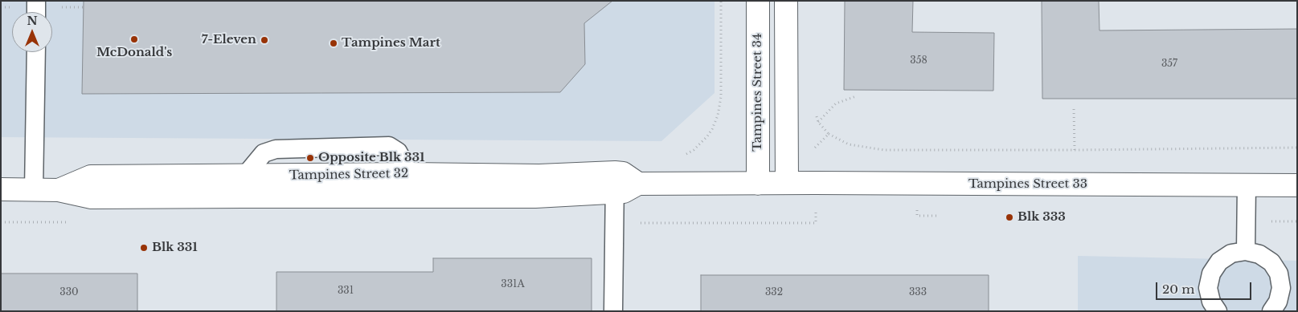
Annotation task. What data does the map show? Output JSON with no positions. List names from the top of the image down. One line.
{"streets":{"street":["Tampines Street 34","Tampines Street 32","Tampines Street 33"]},"crossings":[["Tampines Street 34","Tampines Street 32"],["Tampines Street 34","Tampines Street 33"],["Tampines Street 32","Tampines Street 33"]],"places":["McDonald's","7-Eleven","Tampines Mart","Opposite Blk 331","Blk 333","Blk 331"],"house_numbers":["358","357","331A","331","330","332","333"],"scale_bar":"20 m","north":"top"}
